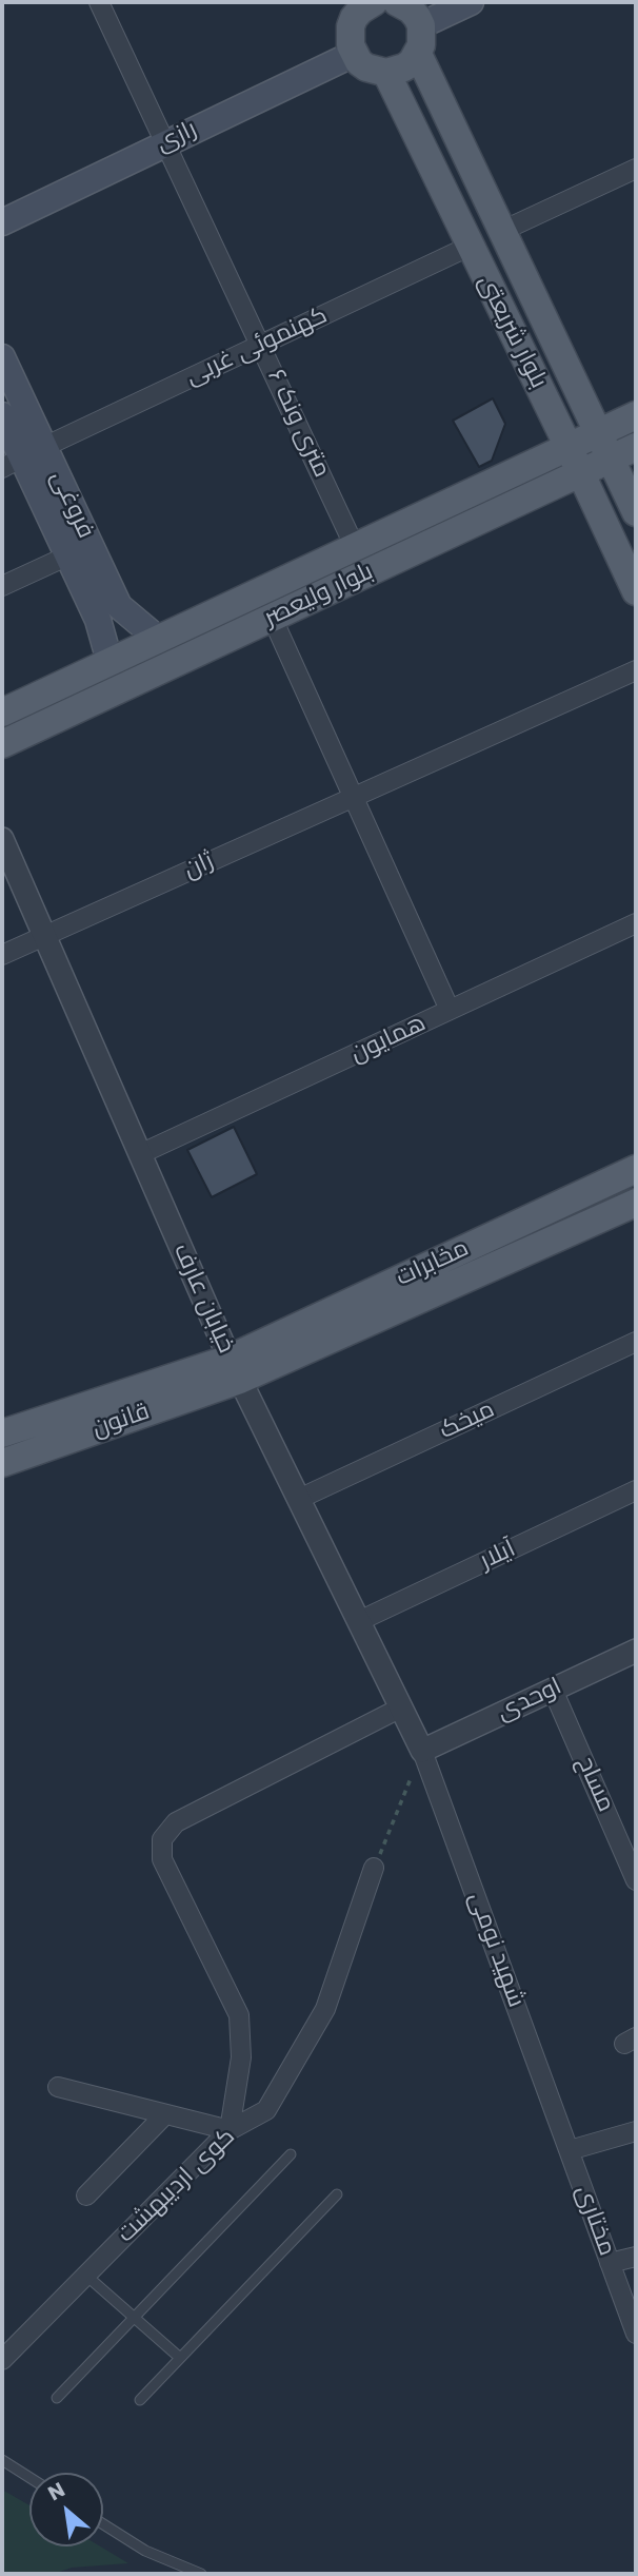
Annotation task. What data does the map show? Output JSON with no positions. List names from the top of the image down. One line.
{"streets":{"main road":["رازی","بلوار شریعتى","فروغى","بلوار ولیعصر","مخابرات","قانون"],"street":["کهنموئی غربی","۶ متری ونک","ژان","همایون","خیابان عارف","میخک","آیلار","اوحدی","مساح","شهید نومی","کوی اردیبهشت","مختاری"]},"crossings":[["رازی","۶ متری ونک"],["بلوار شریعتى","کهنموئی غربی"],["بلوار شریعتى","بلوار ولیعصر"],["کهنموئی غربی","۶ متری ونک"],["کهنموئی غربی","فروغى"],["۶ متری ونک","بلوار ولیعصر"],["فروغى","بلوار ولیعصر"],["ژان","خیابان عارف"],["همایون","خیابان عارف"],["مخابرات","خیابان عارف"],["مخابرات","قانون"],["خیابان عارف","قانون"],["خیابان عارف","میخک"],["خیابان عارف","آیلار"],["خیابان عارف","اوحدی"],["خیابان عارف","شهید نومی"],["اوحدی","مساح"],["اوحدی","شهید نومی"],["شهید نومی","مختاری"]],"north":"top left"}
